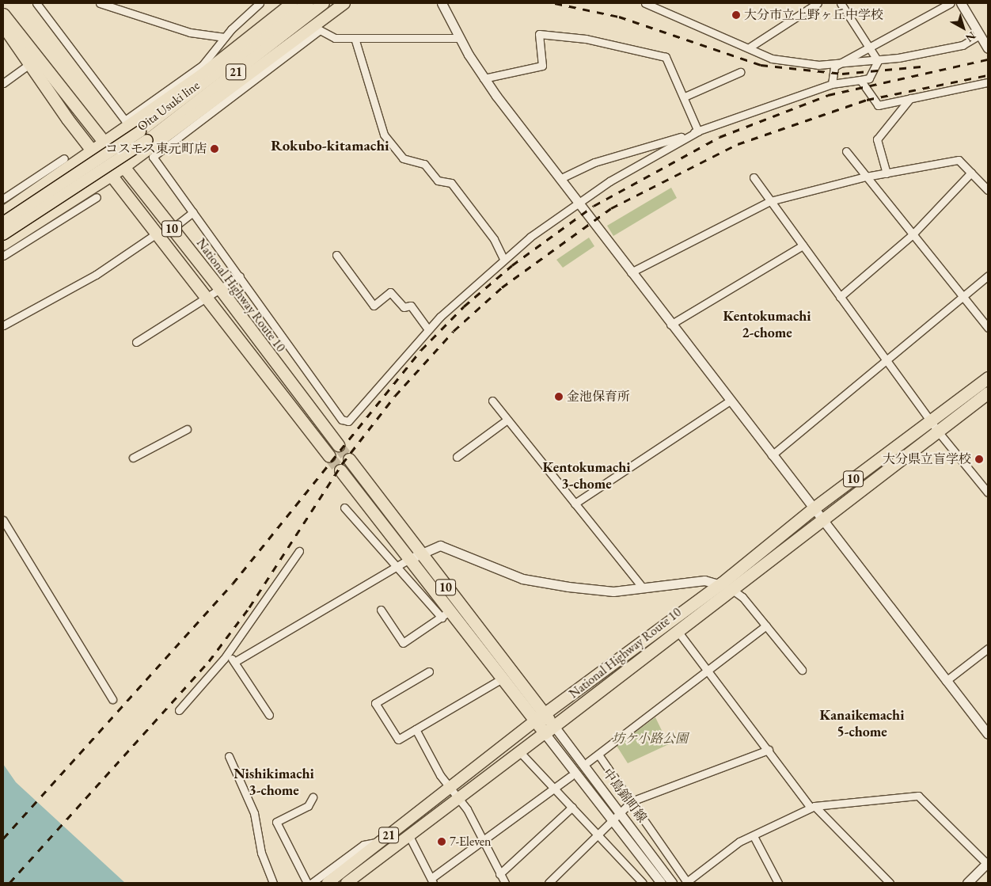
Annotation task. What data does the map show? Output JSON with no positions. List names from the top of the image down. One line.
{"streets":{"highway":["10","National Highway Route 10"],"main road":["21","Oita Usuki line"],"street":["中島錦町線"]},"crossings":[["21","10"],["21","National Highway Route 10"],["21","中島錦町線"],["10","National Highway Route 10"],["10","中島錦町線"],["National Highway Route 10","中島錦町線"]],"districts":["Rokubo-kitamachi","Kentokumachi 2-chome","Kentokumachi 3-chome","Kanaikemachi 5-chome","Nishikimachi 3-chome"],"parks":["坊ケ小路公園"],"places":["大分市立上野ヶ丘中学校","コスモス東元町店","金池保育所","大分県立盲学校","7-Eleven"],"north":"bottom right"}
